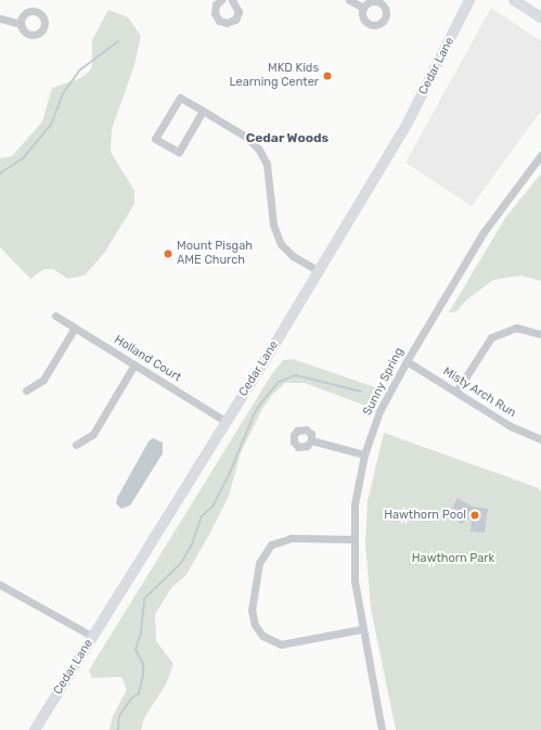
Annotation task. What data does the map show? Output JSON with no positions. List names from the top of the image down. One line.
{"streets":{"main road":["Cedar Lane"],"street":["Holland Court","Sunny Spring","Misty Arch Run"]},"crossings":[["Cedar Lane","Holland Court"],["Sunny Spring","Misty Arch Run"]],"districts":["Cedar Woods"],"parks":["Hawthorn Park"],"places":["MKD Kids Learning Center","Mount Pisgah AME Church","Hawthorn Pool"]}
